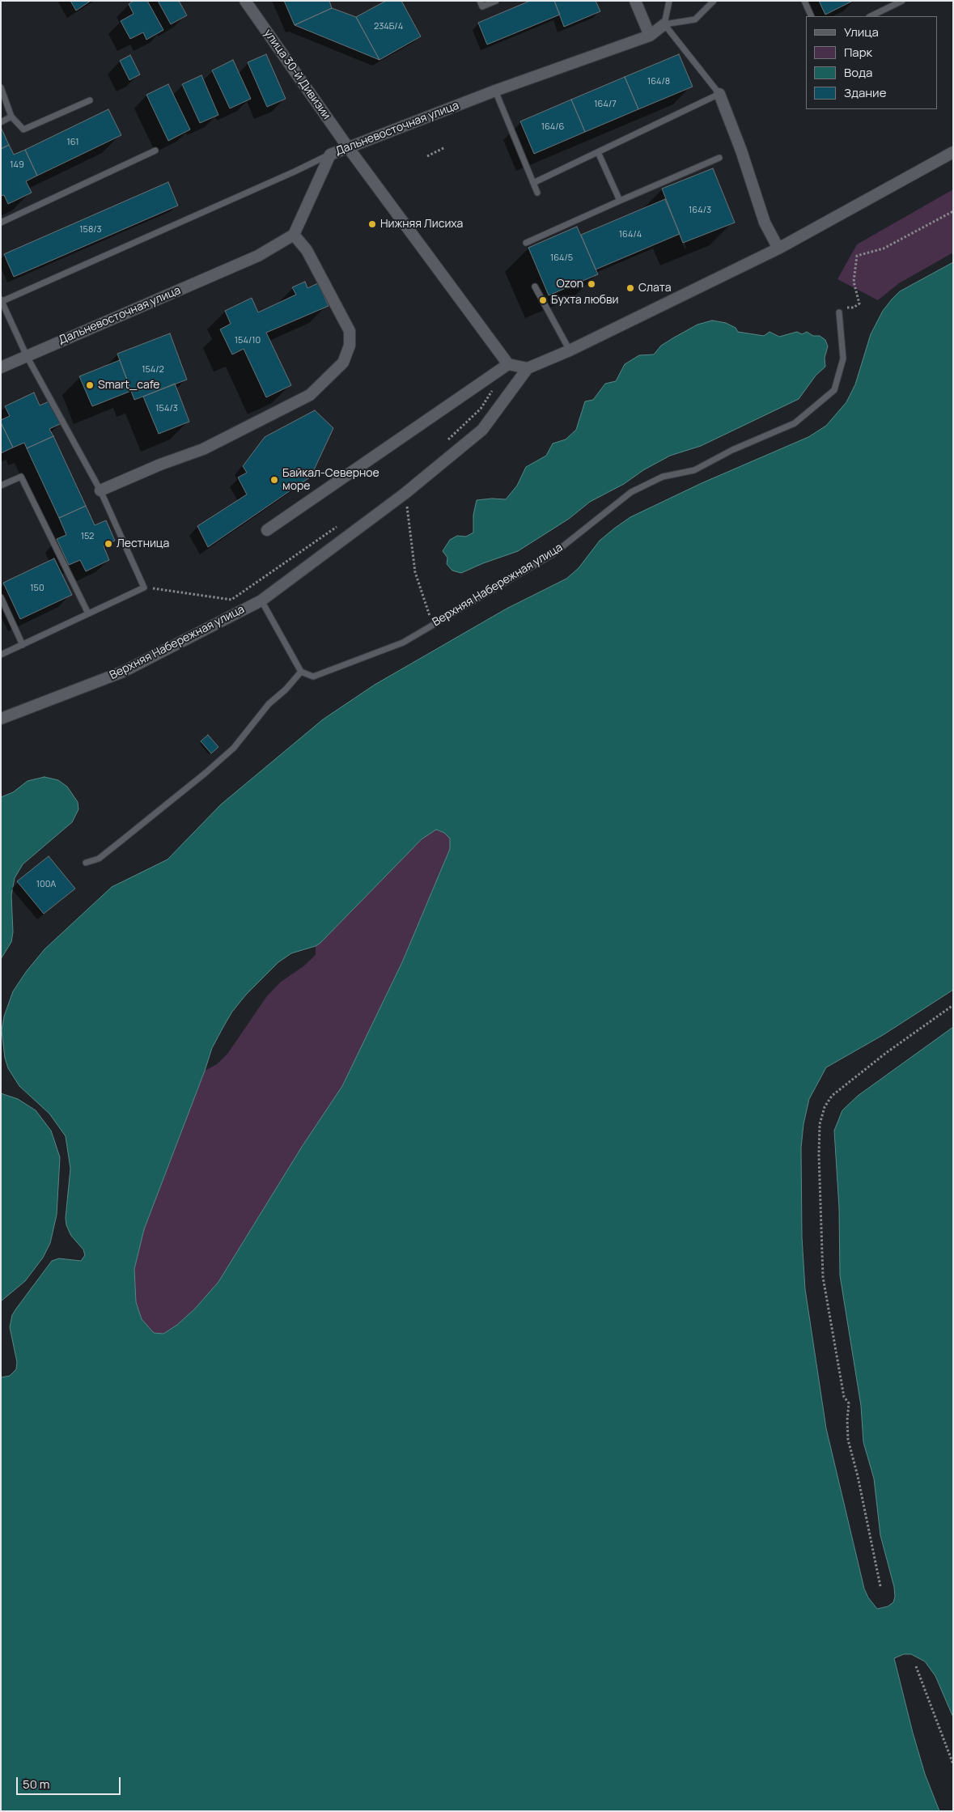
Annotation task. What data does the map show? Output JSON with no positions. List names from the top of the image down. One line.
{"streets":{"street":["улица 30-й Дивизии","Дальневосточная улица","Верхняя Набережная улица"]},"crossings":[["улица 30-й Дивизии","Дальневосточная улица"]],"places":["Нижняя Лисиха","Ozon","Слата","Бухта любви","Smart_cafe","Байкал-Северное море","Лестница"],"house_numbers":["234Б/4","164/8","164/7","164/6","161","149","164/3","158/3","164/4","164/5","154/10","154/2","154/3","152","150","100А"],"legend":["Улица","Парк","Вода","Здание"],"scale_bar":"50 m"}
